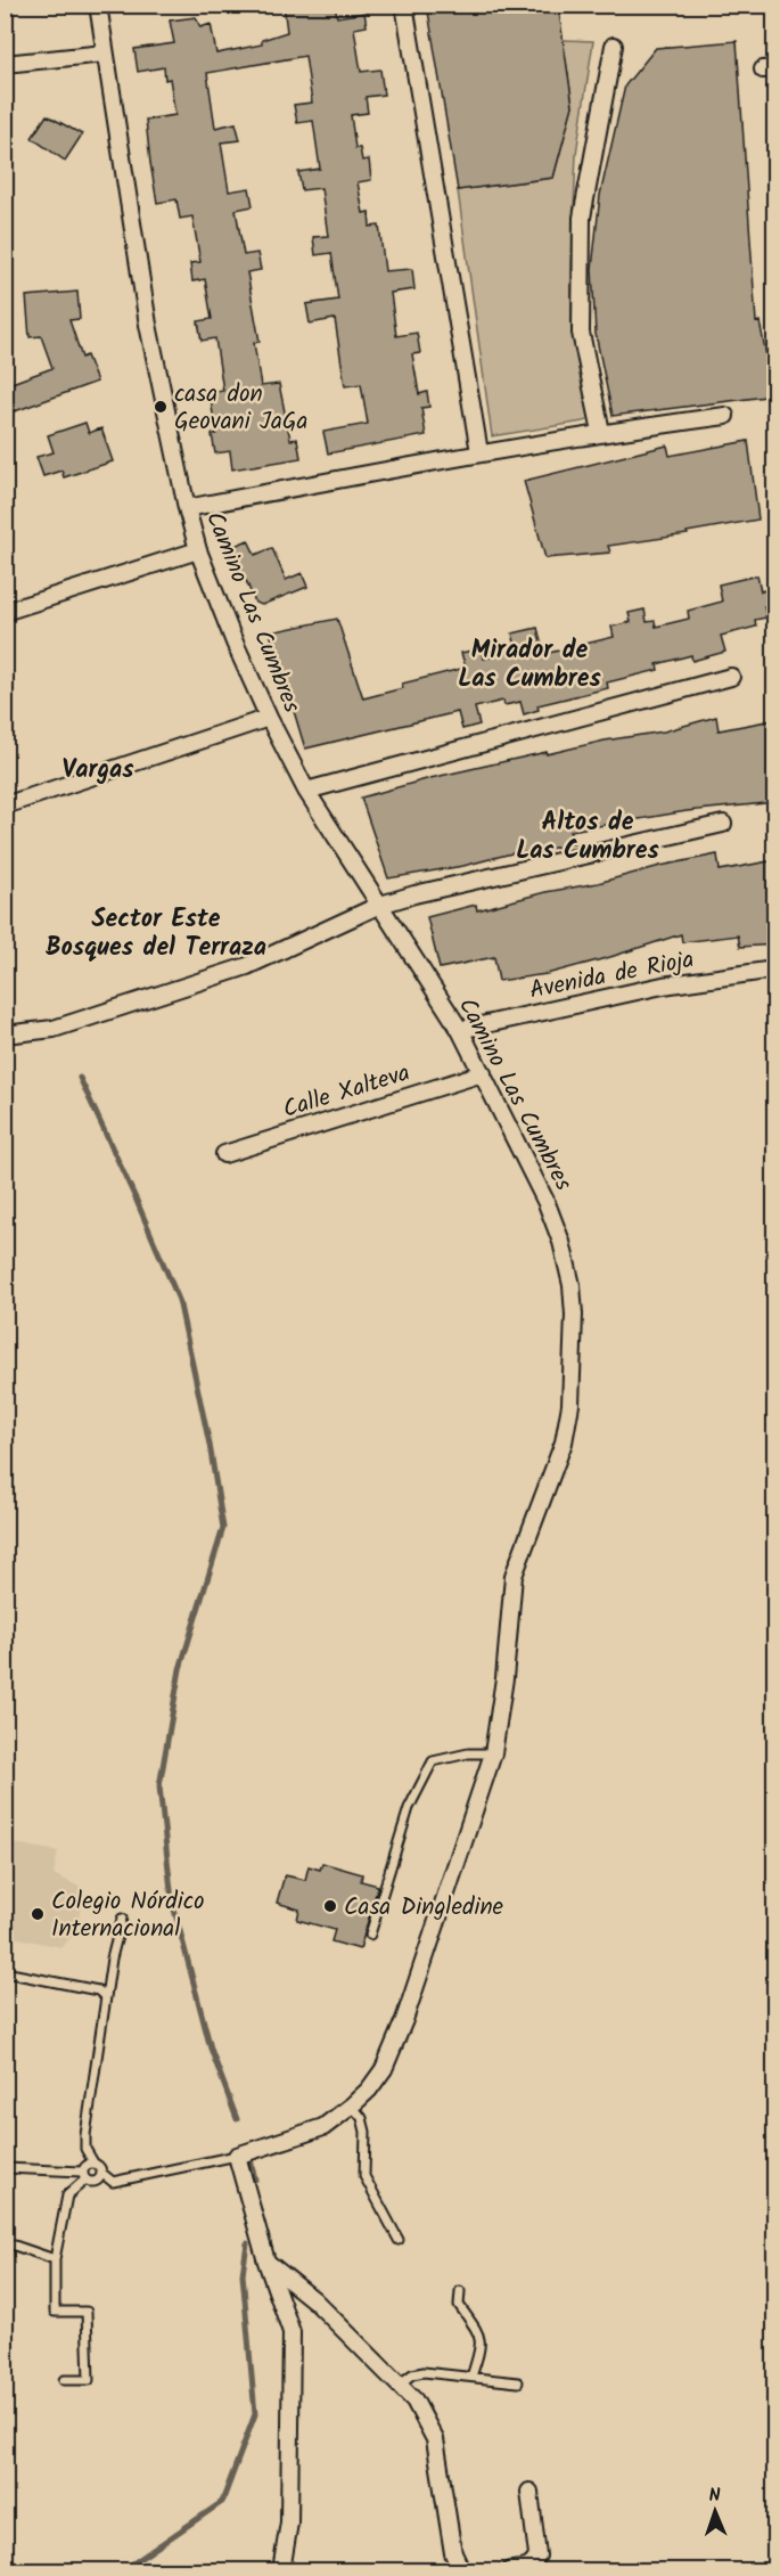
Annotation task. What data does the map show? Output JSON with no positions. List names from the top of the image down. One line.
{"streets":{"street":["Camino Las Cumbres","Avenida de Rioja","Calle Xalteva"]},"crossings":[["Camino Las Cumbres","Avenida de Rioja"],["Camino Las Cumbres","Calle Xalteva"]],"districts":["Mirador de Las Cumbres","Vargas","Altos de Las Cumbres","Sector Este Bosques del Terraza"],"places":["casa don Geovani JaGa","Casa Dingledine","Colegio Nórdico Internacional"],"north":"top"}
